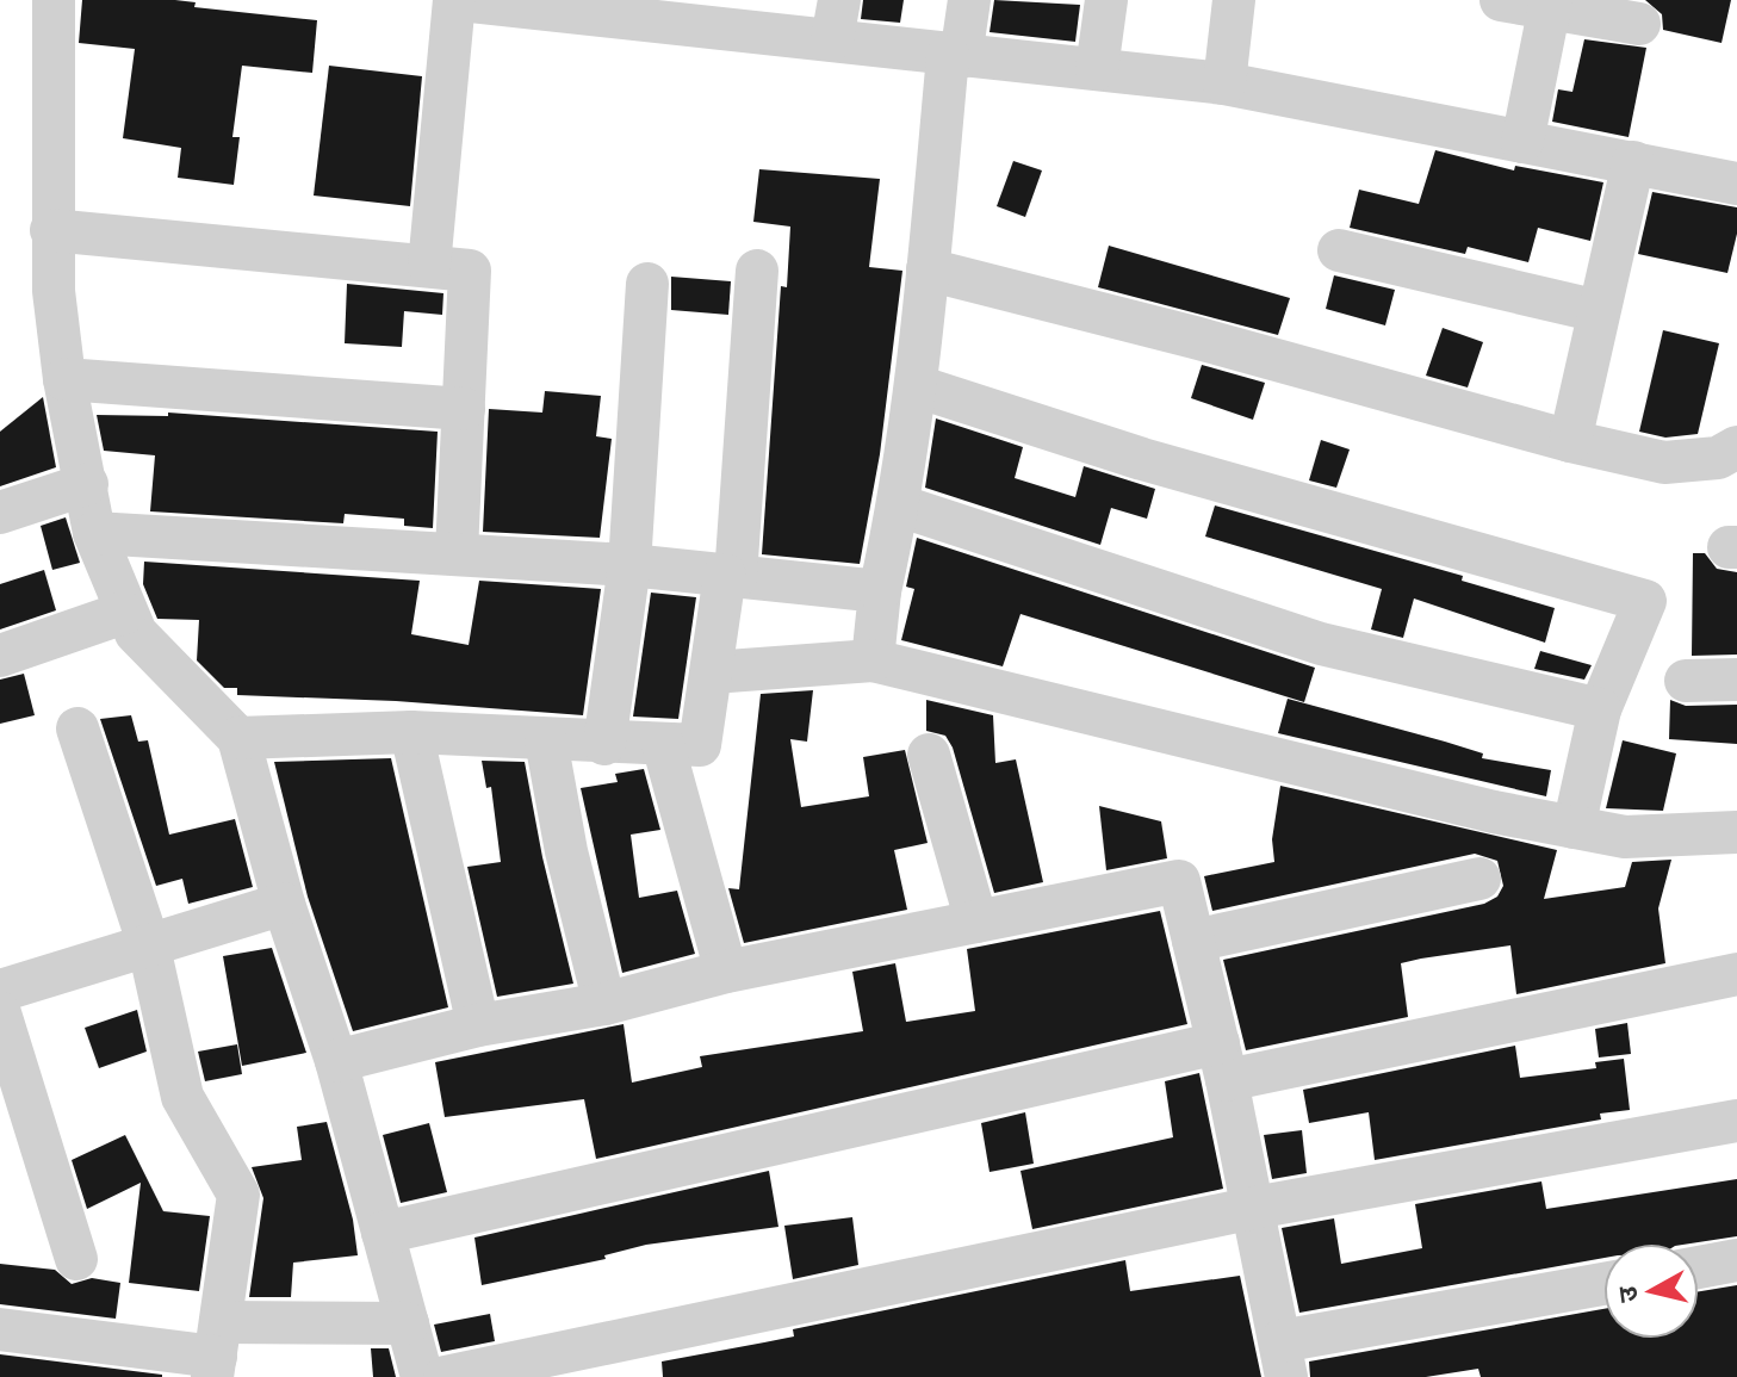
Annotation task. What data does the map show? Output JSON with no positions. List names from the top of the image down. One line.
{"north":"left"}
